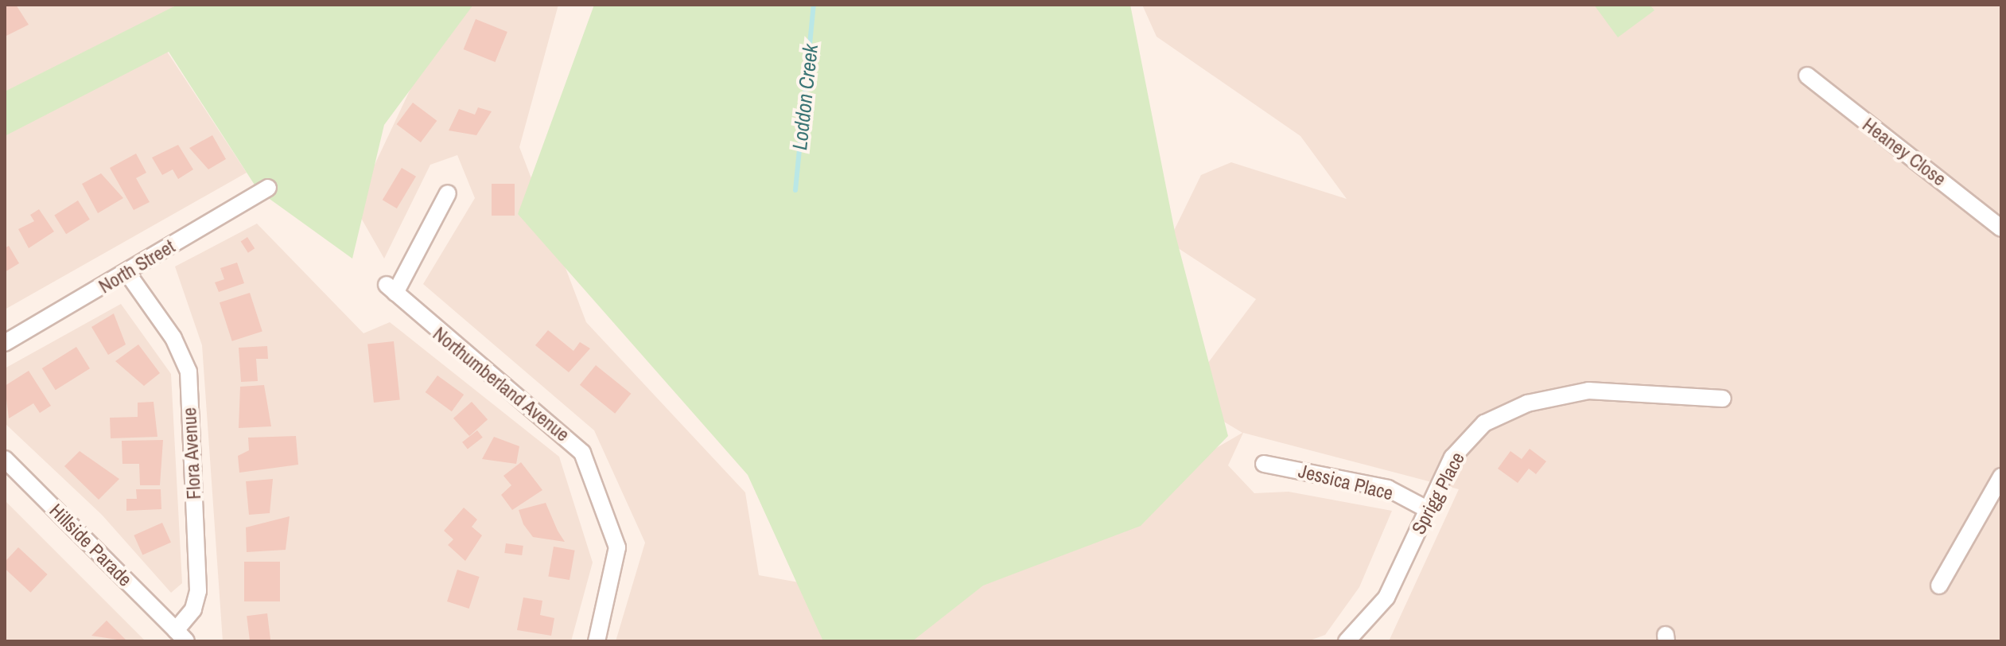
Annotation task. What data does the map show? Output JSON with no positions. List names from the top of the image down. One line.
{"streets":{"street":["Heaney Close","North Street","Northumberland Avenue","Flora Avenue","Jessica Place","Sprigg Place","Hillside Parade"]},"crossings":[["North Street","Flora Avenue"],["Flora Avenue","Hillside Parade"],["Jessica Place","Sprigg Place"]],"water":["Loddon Creek"]}
